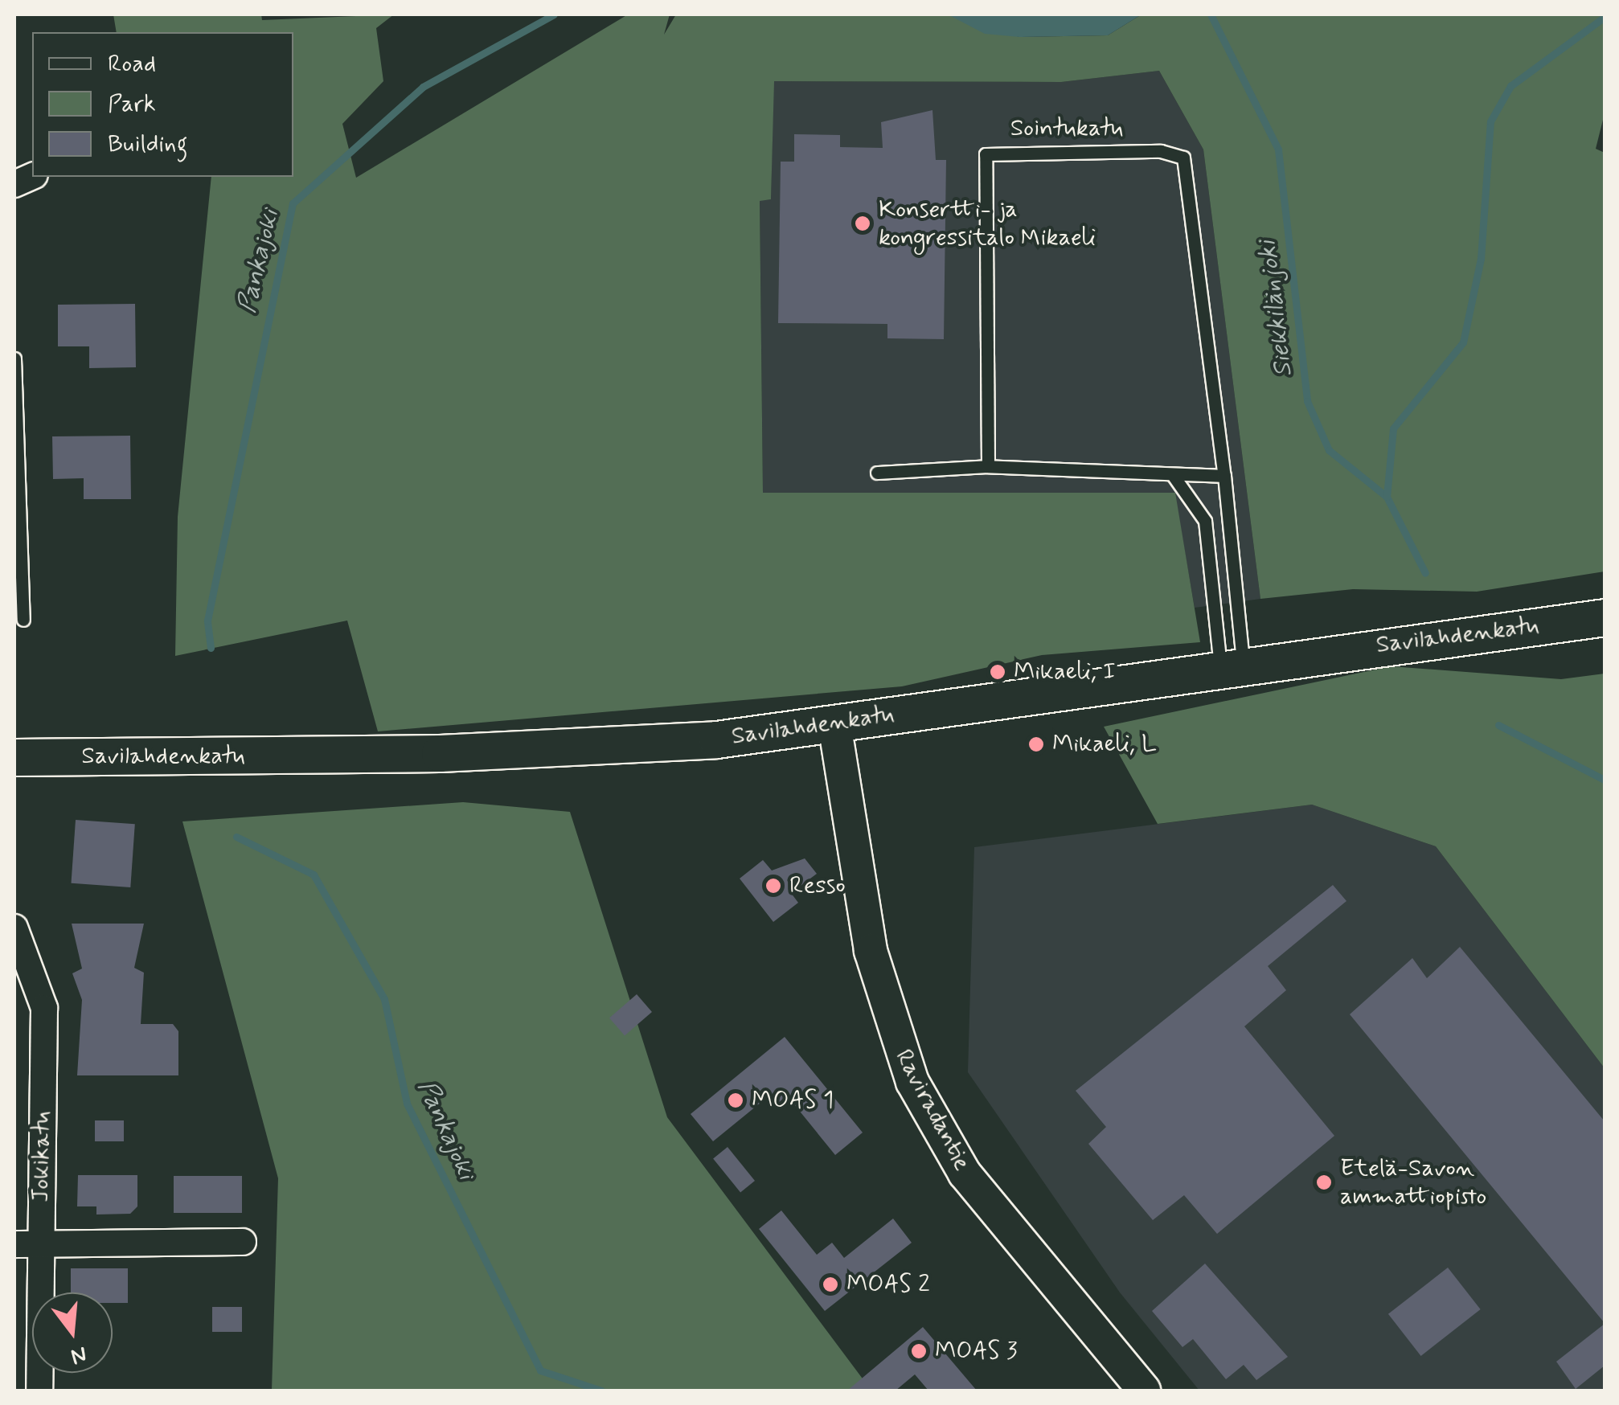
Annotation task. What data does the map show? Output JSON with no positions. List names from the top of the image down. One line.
{"streets":{"main road":["Savilahdenkatu"],"street":["Raviradantie","Jokikatu"],"lane":["Sointukatu"]},"crossings":[["Sointukatu","Savilahdenkatu"],["Savilahdenkatu","Raviradantie"]],"water":["Pankajoki","Siekkilänjoki"],"places":["Konsertti- ja kongressitalo Mikaeli","Mikaeli, I","Mikaeli, L","Resso","MOAS 1","Etelä-Savon ammattiopisto","MOAS 2","MOAS 3"],"legend":["Road","Park","Building"],"north":"bottom"}
